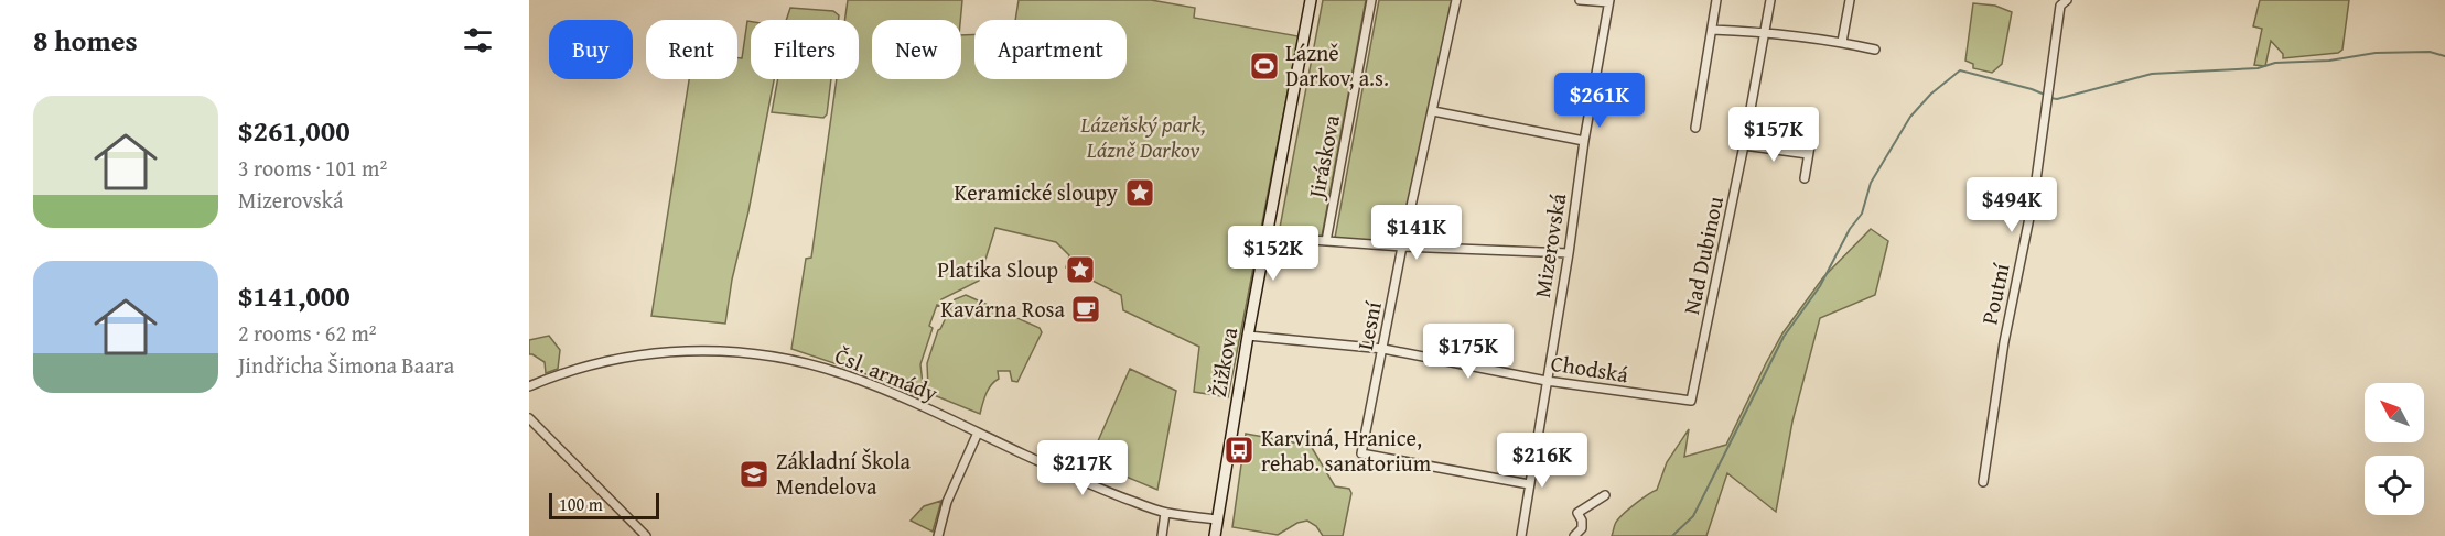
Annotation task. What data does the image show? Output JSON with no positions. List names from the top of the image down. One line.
{"streets":{"street":["Jiráskova","Mizerovská","Nad Dubinou","Poutní","Lesní","Žižkova","Chodská","Čsl. armády"]},"crossings":[["Mizerovská","Lesní"],["Mizerovská","Chodská"],["Nad Dubinou","Chodská"],["Lesní","Chodská"],["Žižkova","Chodská"],["Žižkova","Čsl. armády"]],"parks":["Lázeňský park, Lázně Darkov"],"places":{"sports":["Lázně Darkov, a.s."],"place":["Keramické sloupy","Platika Sloup"],"cafe":["Kavárna Rosa"],"bus stop":["Karviná, Hranice, rehab. sanatorium"],"school or university":["Základní Škola Mendelova"]},"scale_bar":"100 m","north":"top left","page":{"heading":"8 homes","chip":["Buy","Rent","Filters","New","Apartment"],"price":["$261K","$157K","$494K","$141K","$152K","$175K","$216K","$217K"],"list":[{"name":"$261,000","note":"3 rooms · 101 m² · Mizerovská"},{"name":"$141,000","note":"2 rooms · 62 m² · Jindřicha Šimona Baara"}],"scale":"100 m"}}
